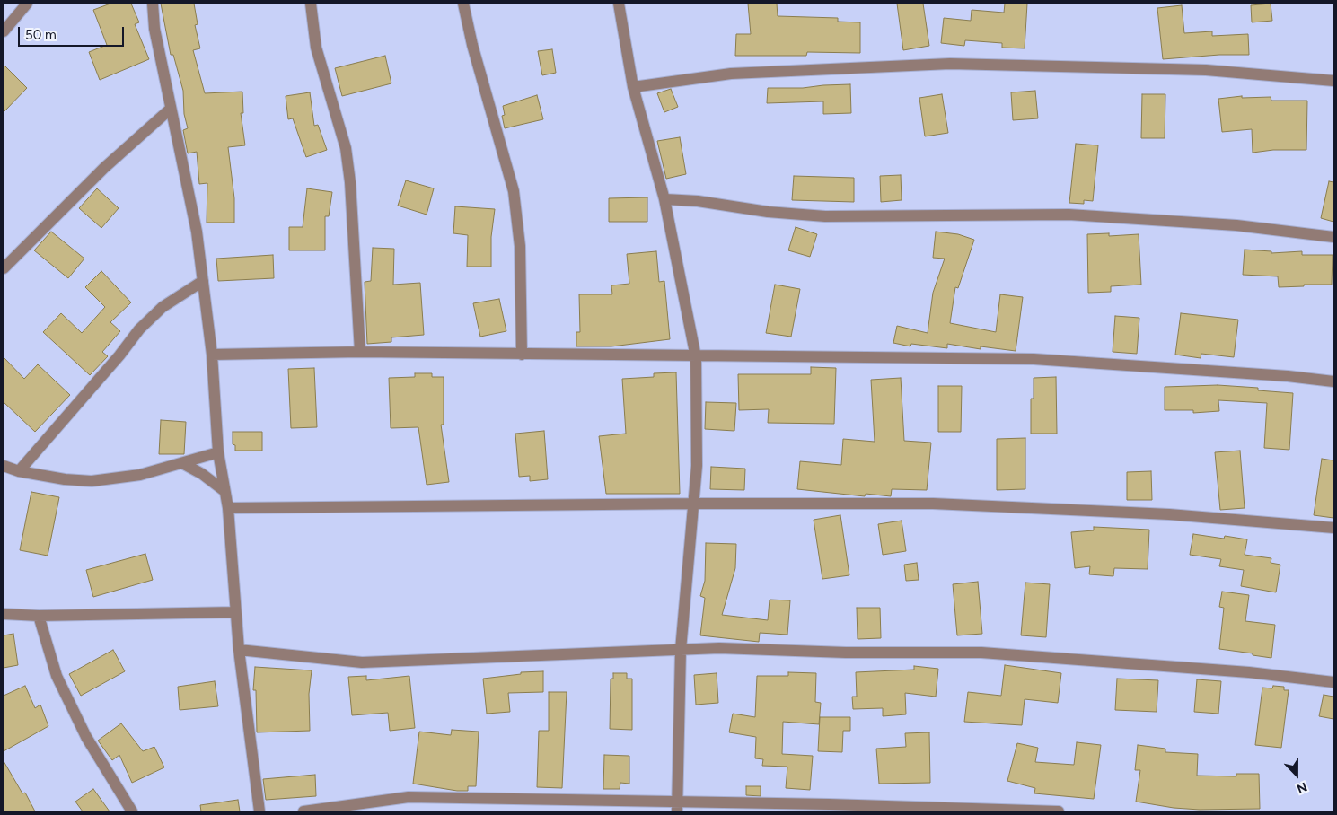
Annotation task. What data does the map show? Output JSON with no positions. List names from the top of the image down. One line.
{"scale_bar":"50 m","north":"bottom"}
